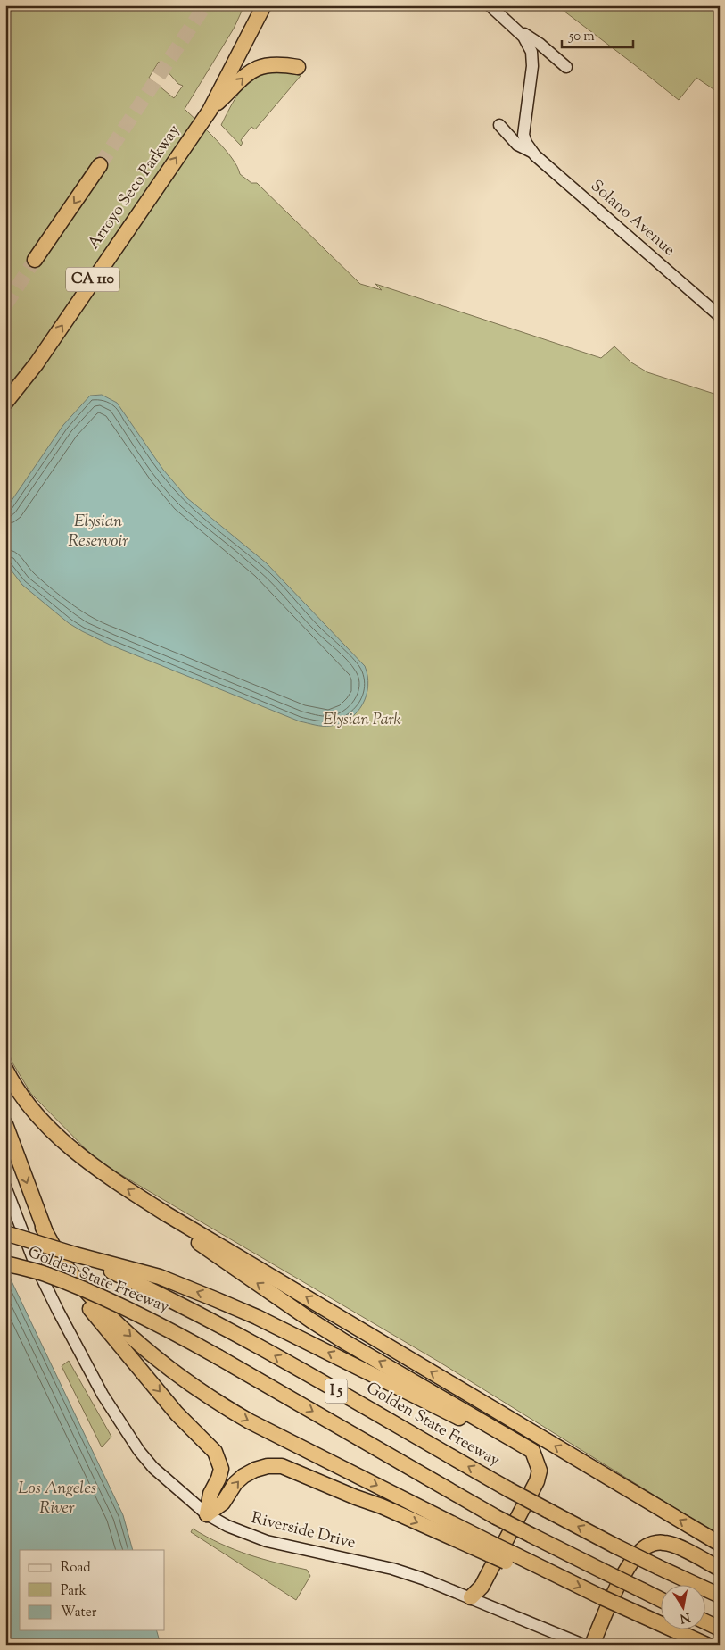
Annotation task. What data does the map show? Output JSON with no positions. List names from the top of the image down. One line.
{"streets":{"highway":["Arroyo Seco Parkway","CA 110","Golden State Freeway","I 5"],"main road":["Solano Avenue","Riverside Drive"]},"water":["Elysian Reservoir","Los Angeles River"],"parks":["Elysian Park"],"legend":["Road","Park","Water"],"scale_bar":"50 m","north":"bottom"}
